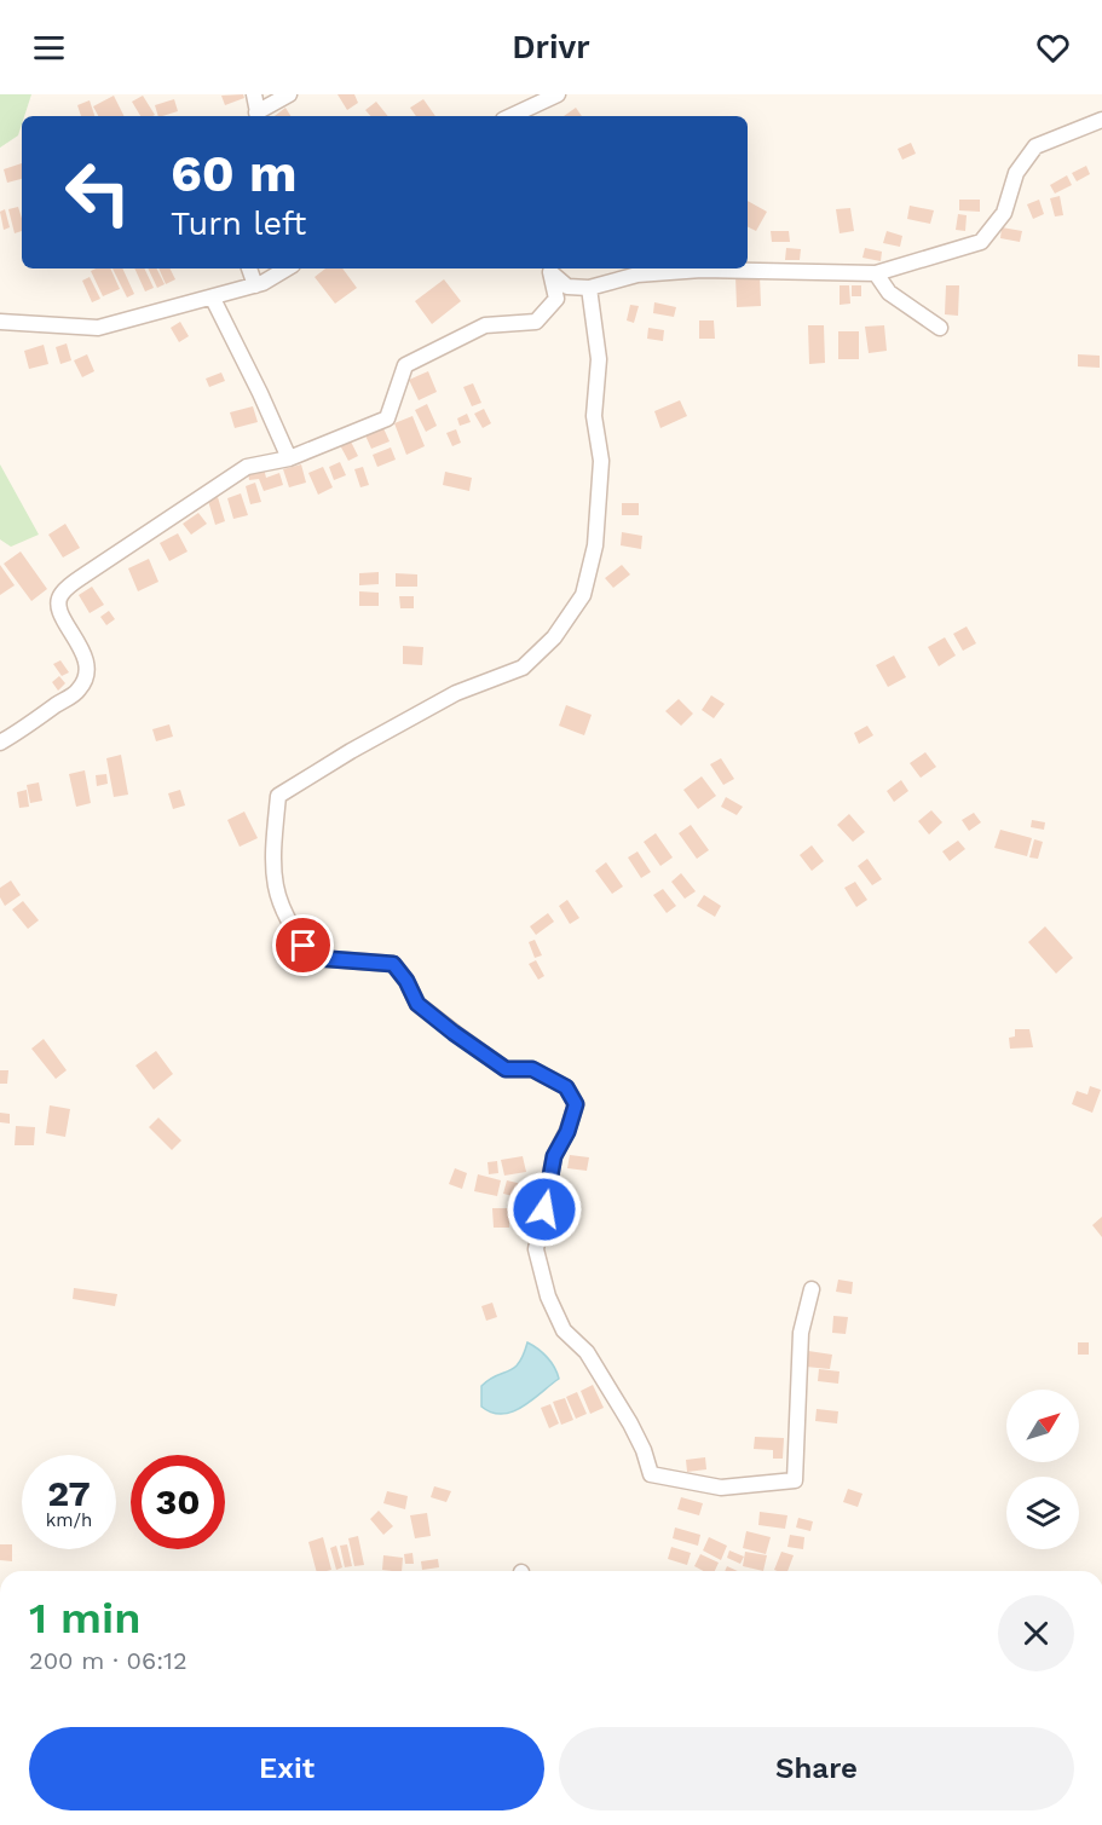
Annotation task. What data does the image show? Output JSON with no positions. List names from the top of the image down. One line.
{"north":"top right","page":{"header":"Drivr","turn":["60 m","Turn left"],"speed":"27 km/h","limit":"30","heading":["1 min","200 m · 06:12"],"buttons":["Exit","Share"]}}
